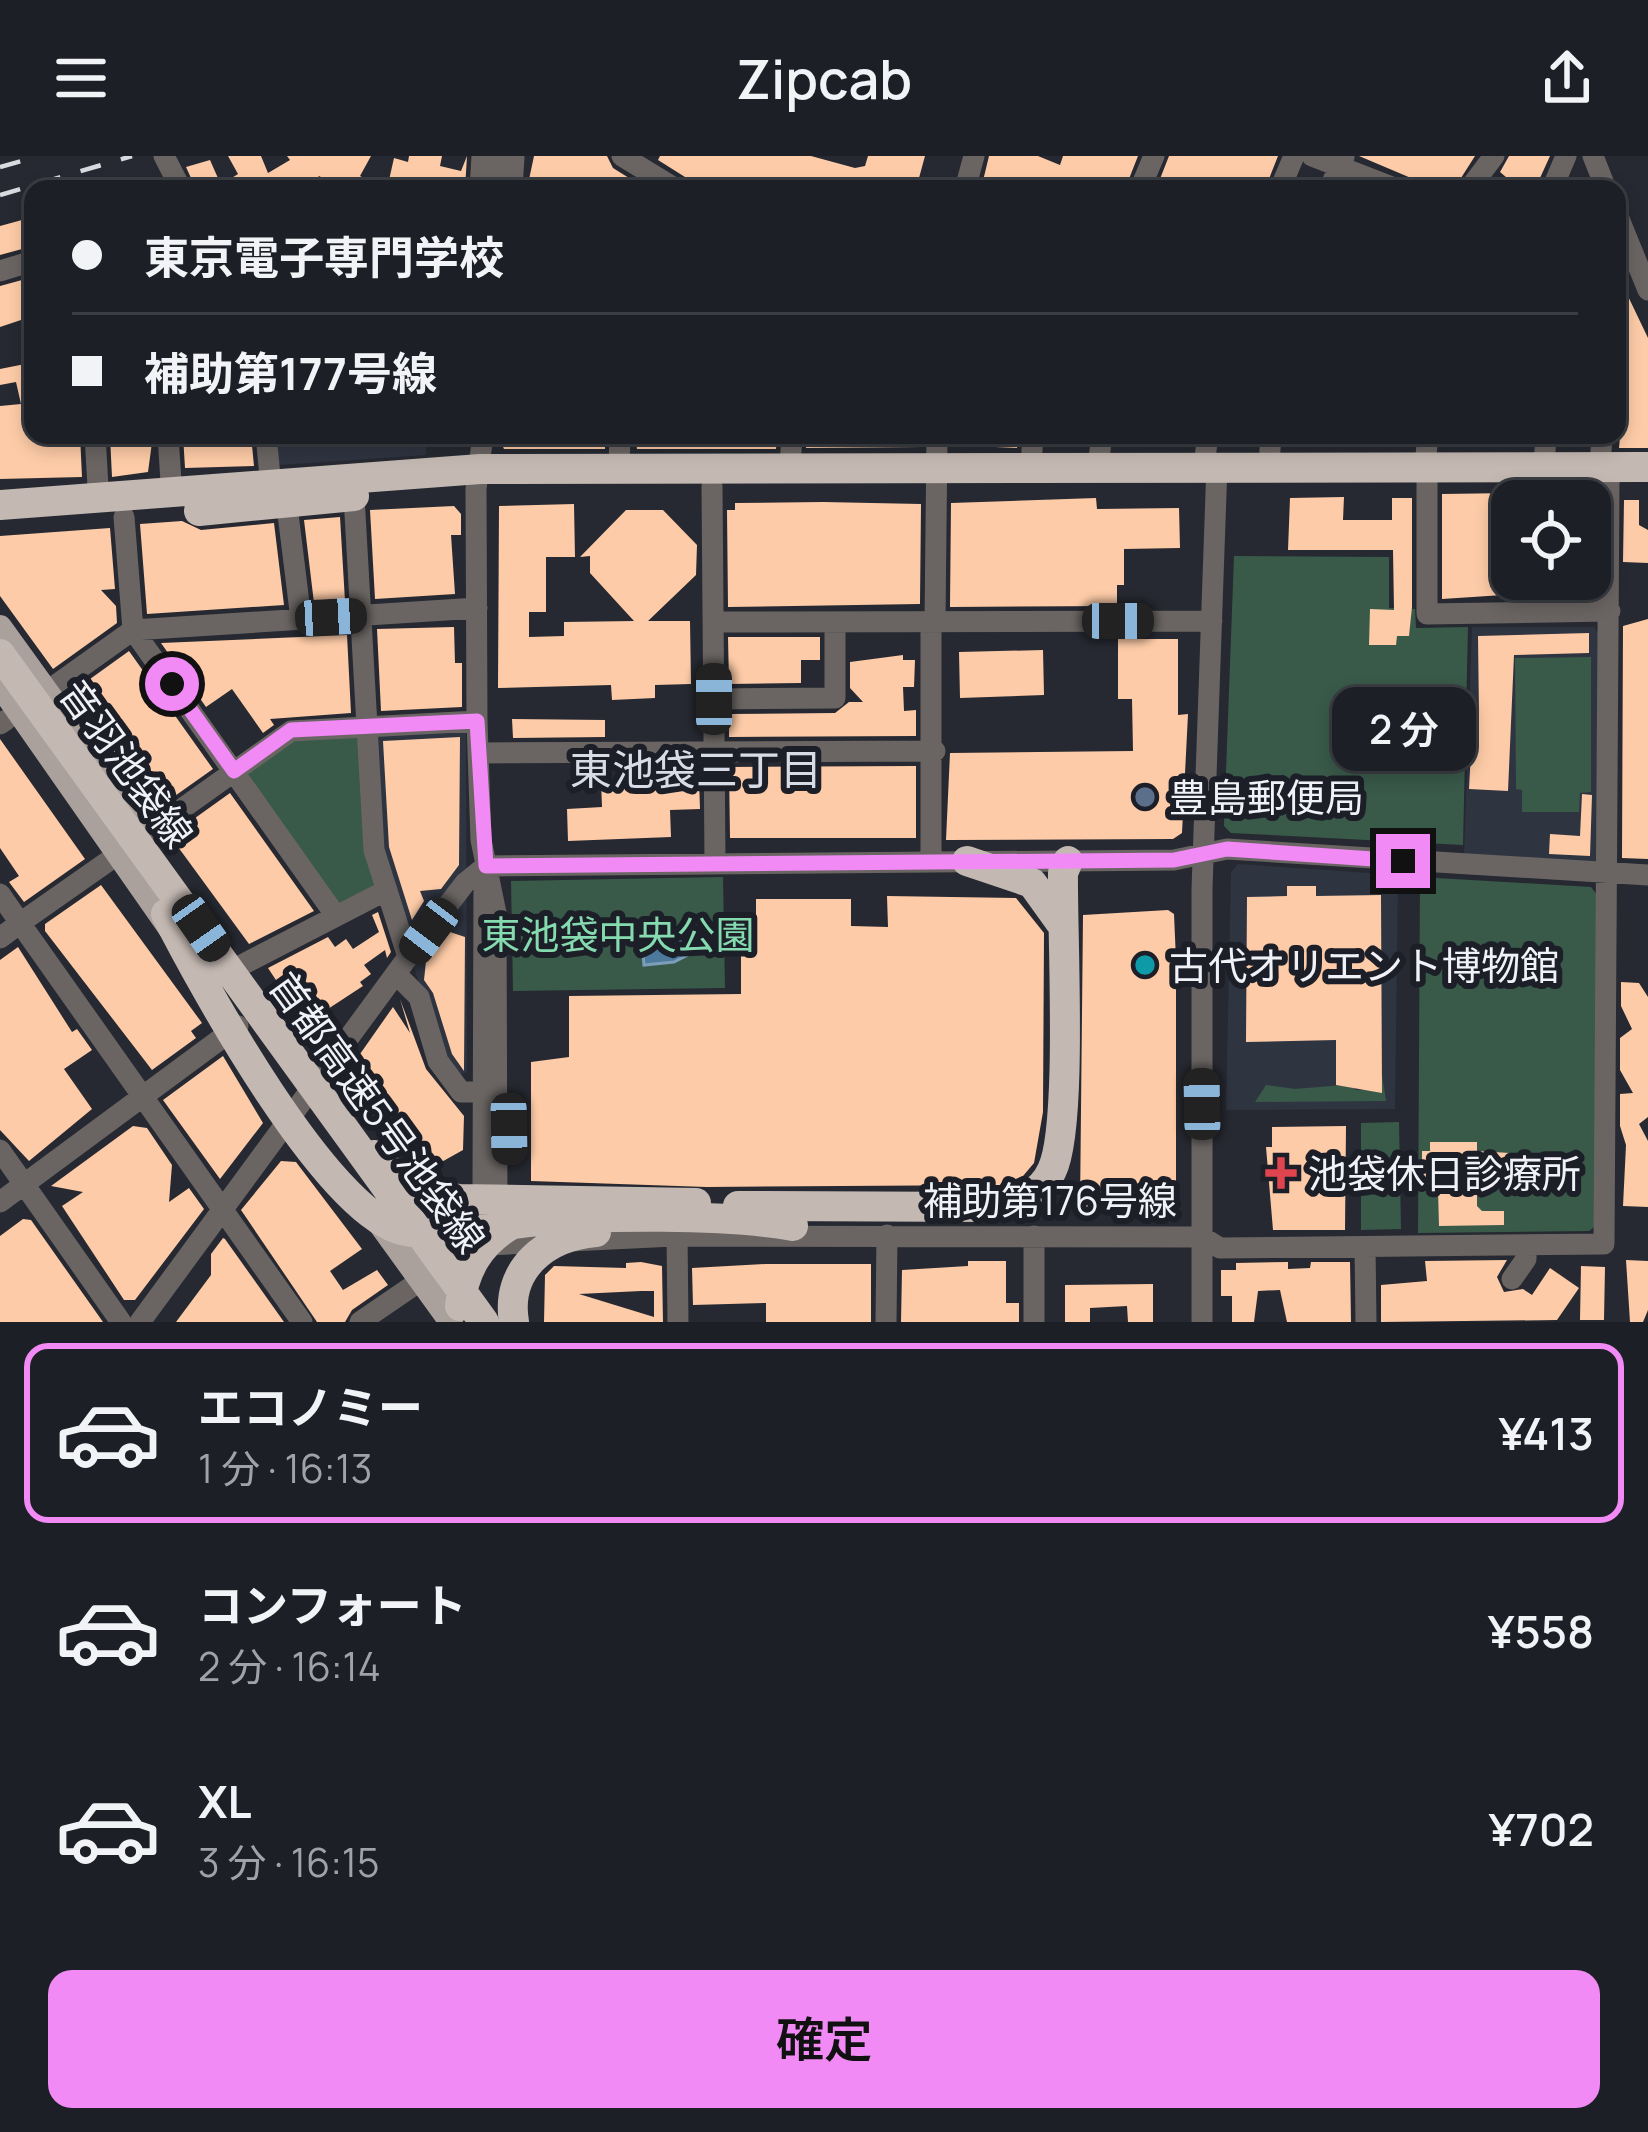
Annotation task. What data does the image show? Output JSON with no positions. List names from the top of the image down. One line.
{"streets":{"highway":["首都高速5号池袋線"],"main road":["音羽池袋線"],"street":["補助第176号線"]},"crossings":[["音羽池袋線","首都高速5号池袋線"]],"districts":["東池袋三丁目"],"parks":["東池袋中央公園"],"places":{"other":["豊島郵便局","古代オリエント博物館"],"health":["池袋休日診療所"]},"page":{"header":"Zipcab","banner":["東京電子専門学校","補助第177号線"],"bubble":"2 分","list":[{"name":"エコノミー","note":"1 分 · 16:13","value":"¥413"},{"name":"コンフォート","note":"2 分 · 16:14","value":"¥558"},{"name":"XL","note":"3 分 · 16:15","value":"¥702"}],"buttons":"確定"}}
